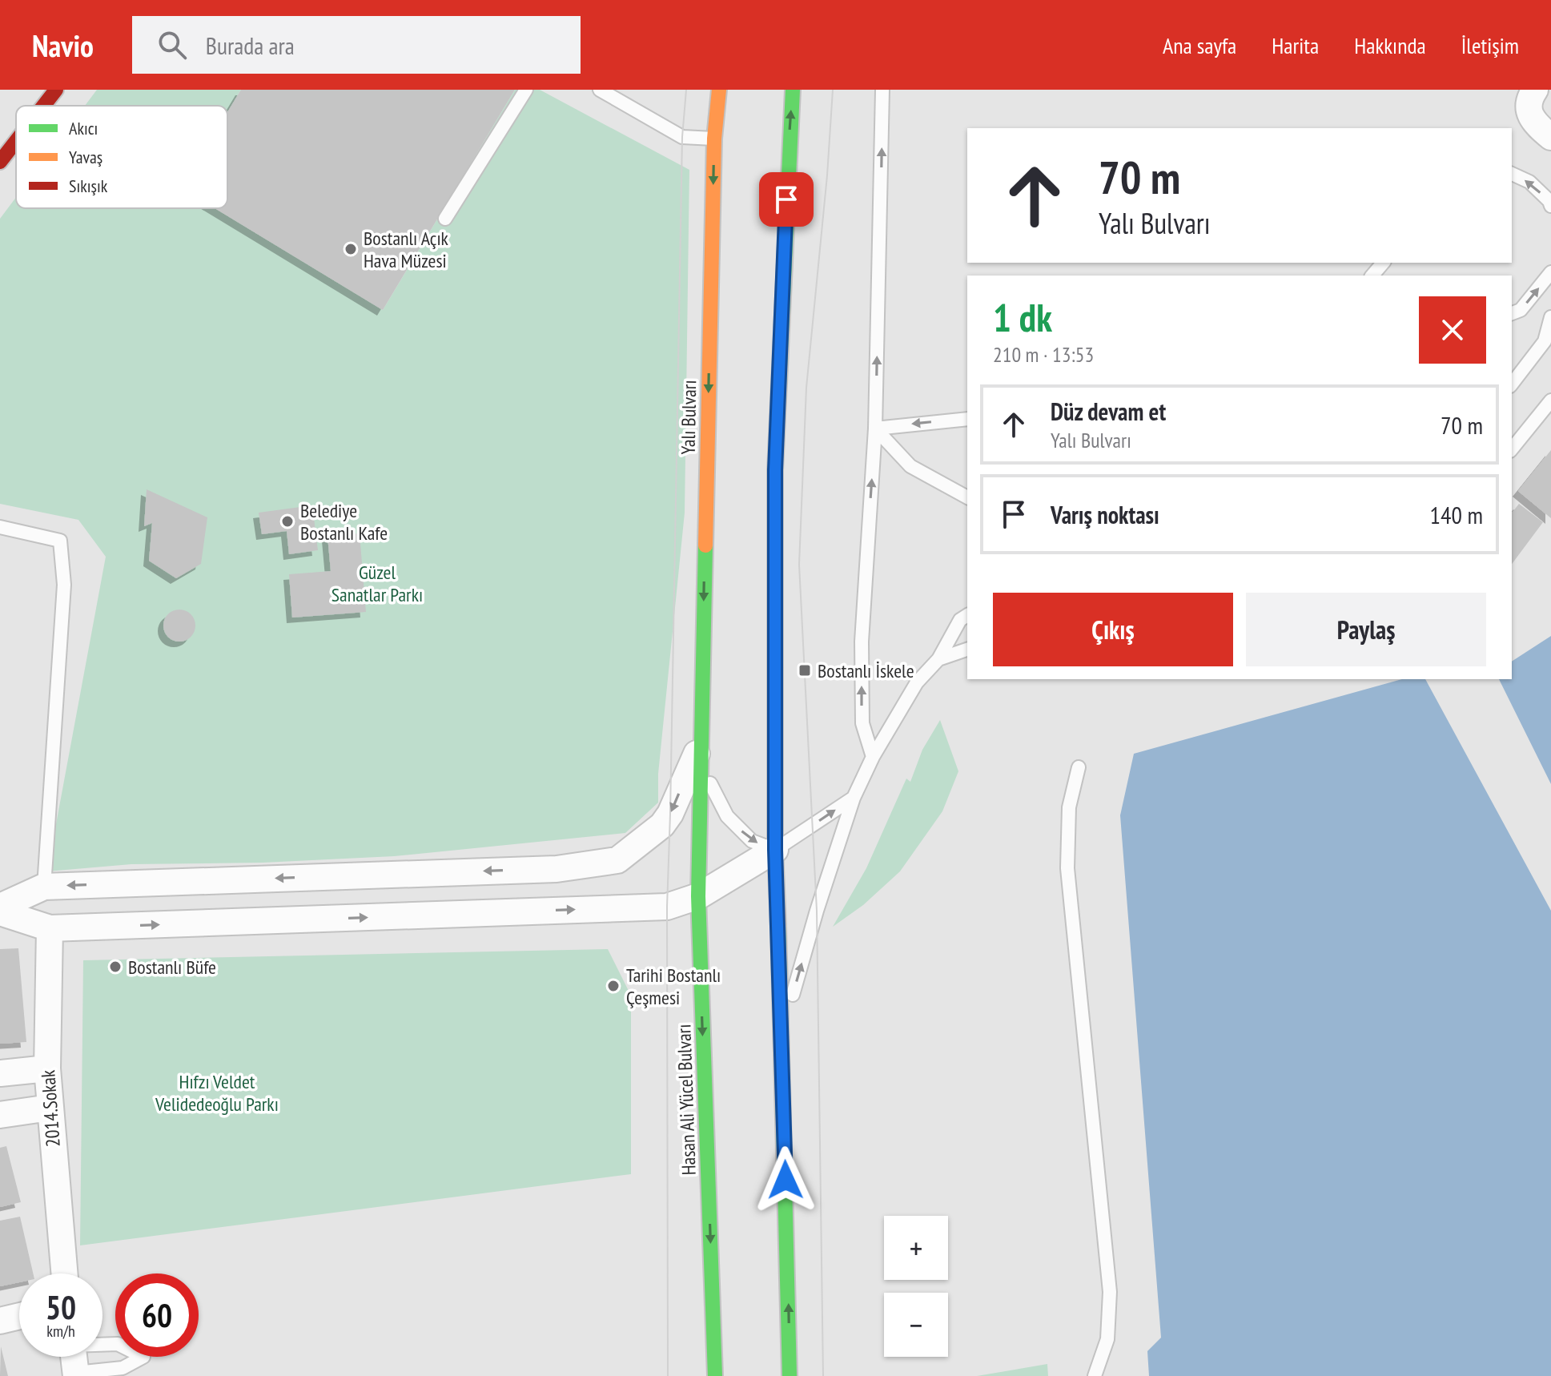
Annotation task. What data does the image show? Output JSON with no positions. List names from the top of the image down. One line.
{"streets":{"main road":["Yalı Bulvarı","Hasan Ali Yücel Bulvarı"],"street":["2014.Sokak"]},"crossings":[["Yalı Bulvarı","Hasan Ali Yücel Bulvarı"]],"parks":["Güzel Sanatlar Parkı","Hıfzı Veldet Velidedeoğlu Parkı"],"places":{"other":["Bostanlı Açık Hava Müzesi","Belediye Bostanlı Kafe","Bostanlı Büfe","Tarihi Bostanlı Çeşmesi"],"transit":["Bostanlı İskele"]},"legend":["Akıcı","Yavaş","Sıkışık"],"page":{"header":"Navio","search":"Burada ara","nav":["Ana sayfa","Harita","Hakkında","İletişim"],"turn":["70 m","Yalı Bulvarı"],"heading":["1 dk","210 m · 13:53"],"list":[{"name":"Düz devam et","note":"Yalı Bulvarı","value":"70 m"},{"name":"Varış noktası","value":"140 m"}],"buttons":["Çıkış","Paylaş"],"map_buttons":["+","−"],"speed":"50 km/h","limit":"60"}}
